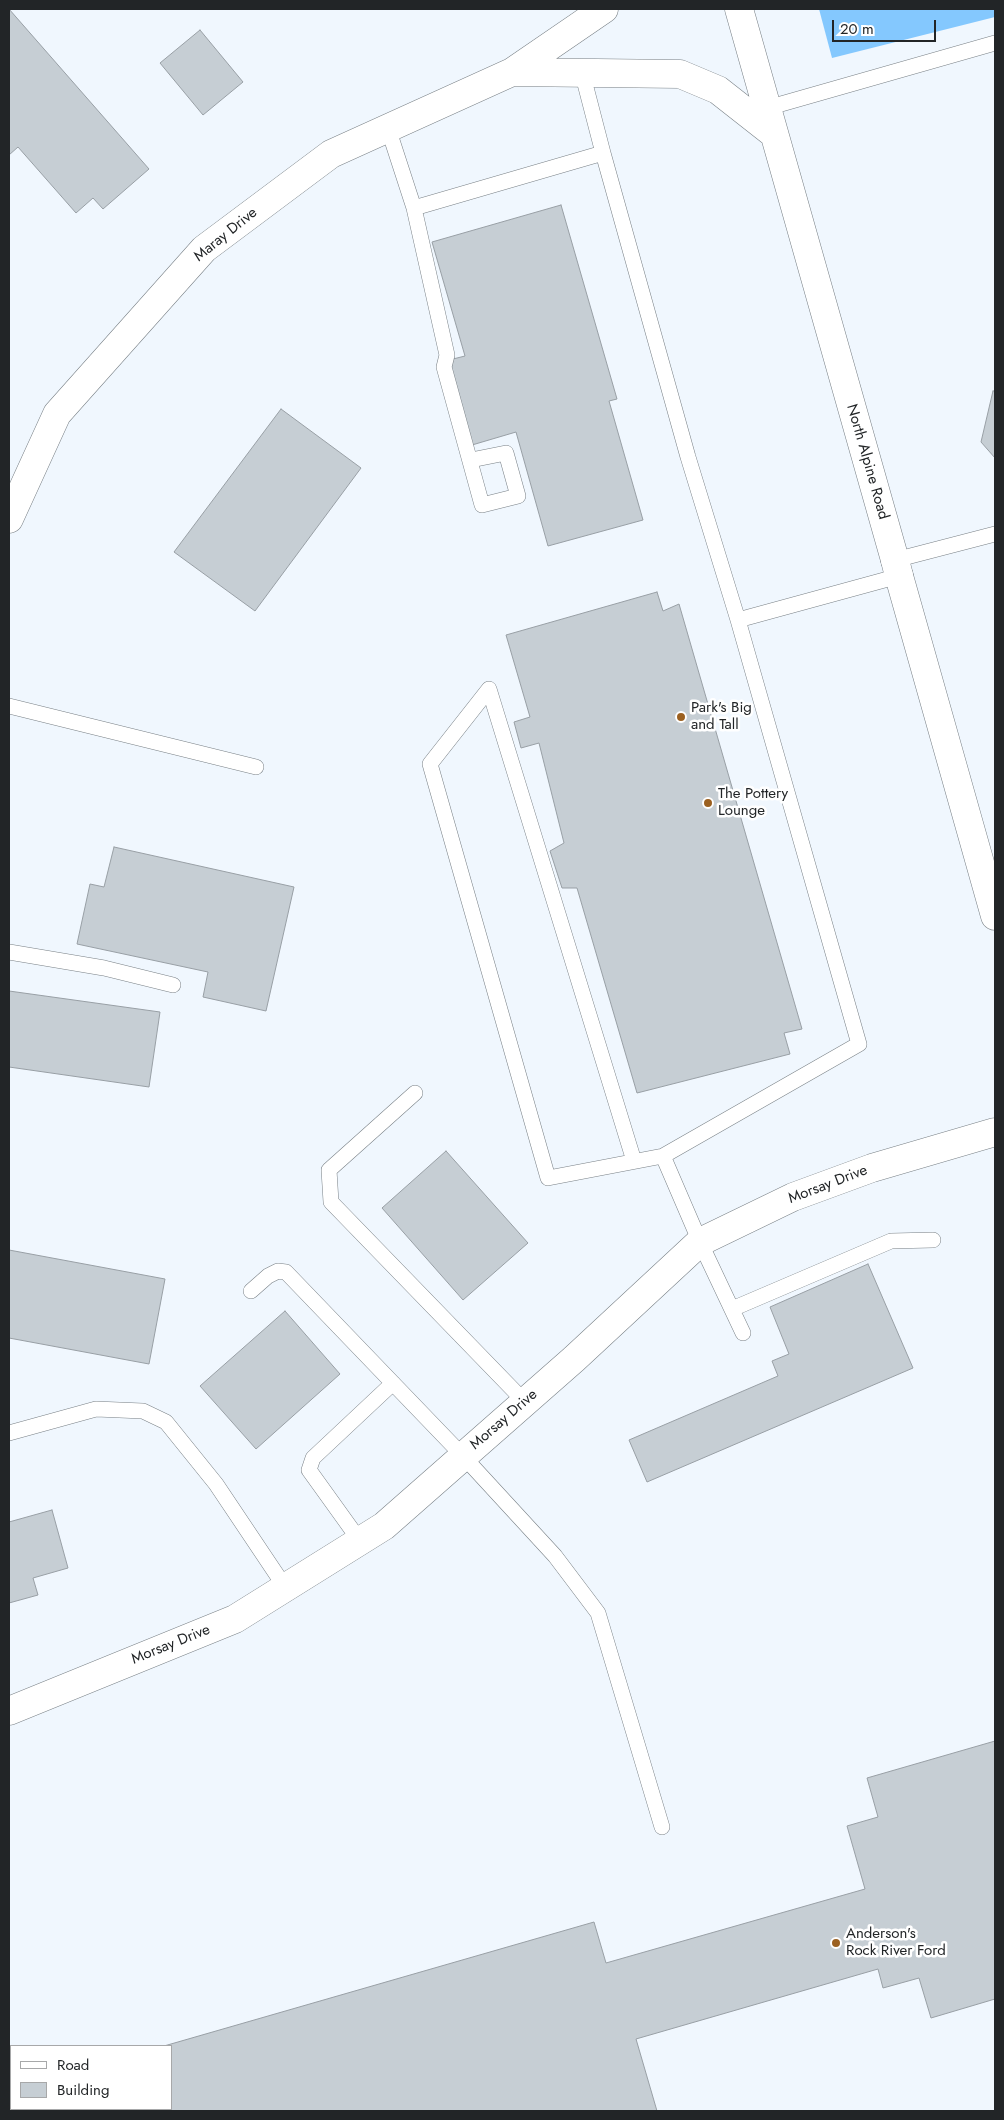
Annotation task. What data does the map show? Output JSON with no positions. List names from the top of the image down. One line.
{"streets":{"street":["Maray Drive","North Alpine Road","Morsay Drive"]},"places":["Park's Big and Tall","The Pottery Lounge","Anderson's Rock River Ford"],"legend":["Road","Building"],"scale_bar":"20 m"}
